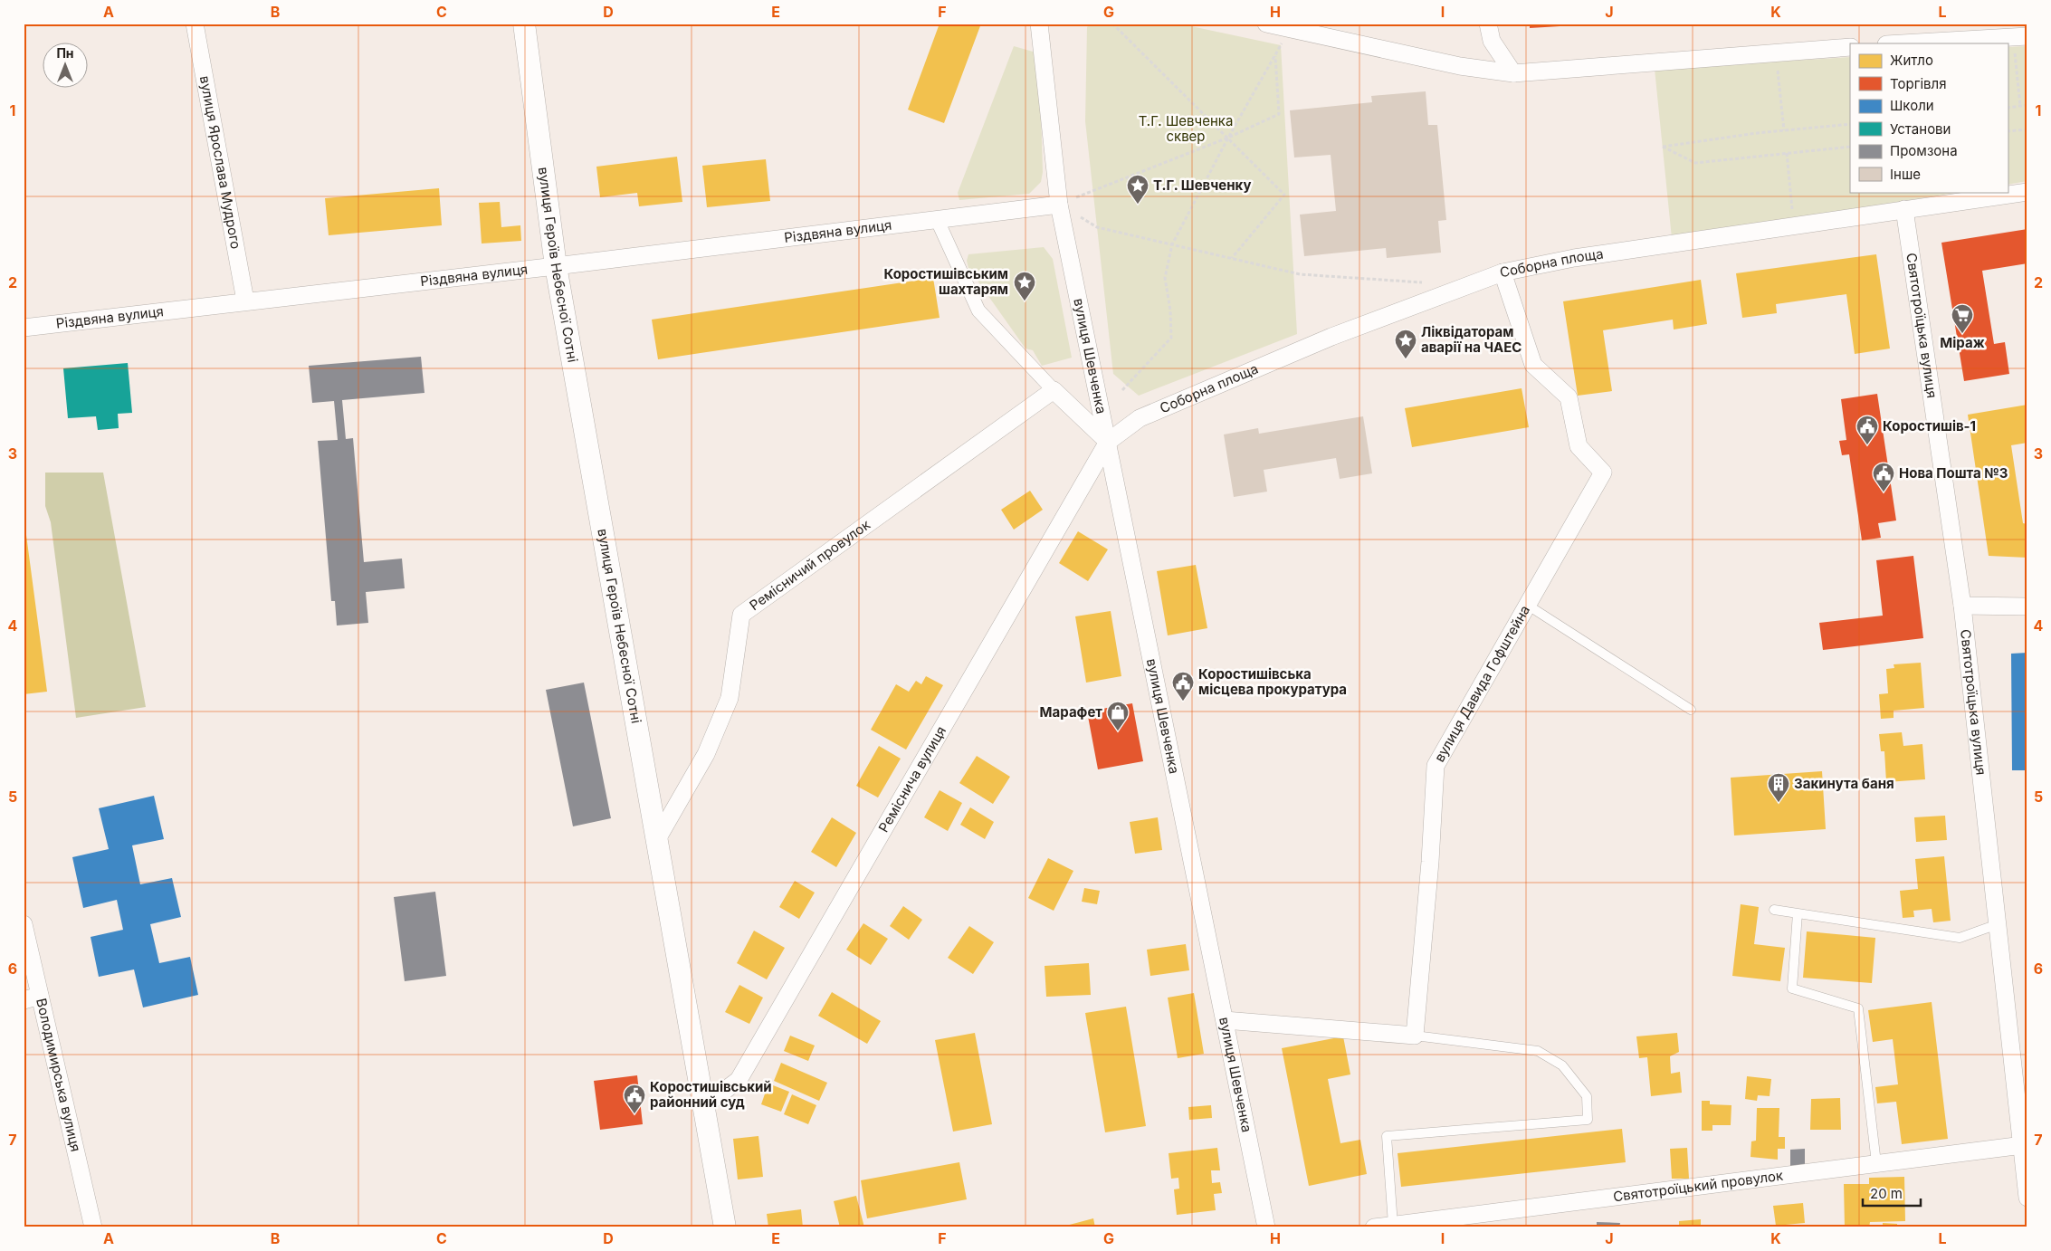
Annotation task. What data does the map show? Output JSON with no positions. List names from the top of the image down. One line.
{"streets":{"street":["вулиця Ярослава Мудрого","Різдвяна вулиця","Соборна площа","вулиця Героїв Небесної Сотні","Святотроїцька вулиця","вулиця Шевченка","Ремісничий провулок","вулиця Давида Гофштейна","Реміснича вулиця","Володимирська вулиця","Святотроїцький провулок"]},"crossings":[["вулиця Ярослава Мудрого","Різдвяна вулиця"],["Різдвяна вулиця","вулиця Героїв Небесної Сотні"],["Різдвяна вулиця","вулиця Шевченка"],["Соборна площа","Святотроїцька вулиця"],["Соборна площа","вулиця Шевченка"],["Соборна площа","вулиця Давида Гофштейна"],["Соборна площа","Реміснича вулиця"],["вулиця Героїв Небесної Сотні","Ремісничий провулок"],["вулиця Героїв Небесної Сотні","Реміснича вулиця"],["Святотроїцька вулиця","Святотроїцький провулок"],["вулиця Шевченка","Реміснича вулиця"]],"parks":["Т.Г. Шевченка сквер"],"places":{"place":["Т.Г. Шевченку","Коростишівським шахтарям","Ліквідаторам аварії на ЧАЕС"],"supermarket":["Міраж"],"public building":["Коростишів-1","Нова Пошта №3","Коростишівська місцева прокуратура","Коростишівський районний суд"],"shop":["Марафет"],"building":["Закинута баня"]},"legend":["Житло","Торгівля","Школи","Установи","Промзона","Інше"],"scale_bar":"20 m","north":"top","grid":{"columns":["A","B","C","D","E","F","G","H","I","J","K","L"],"rows":["1","2","3","4","5","6","7"]}}
